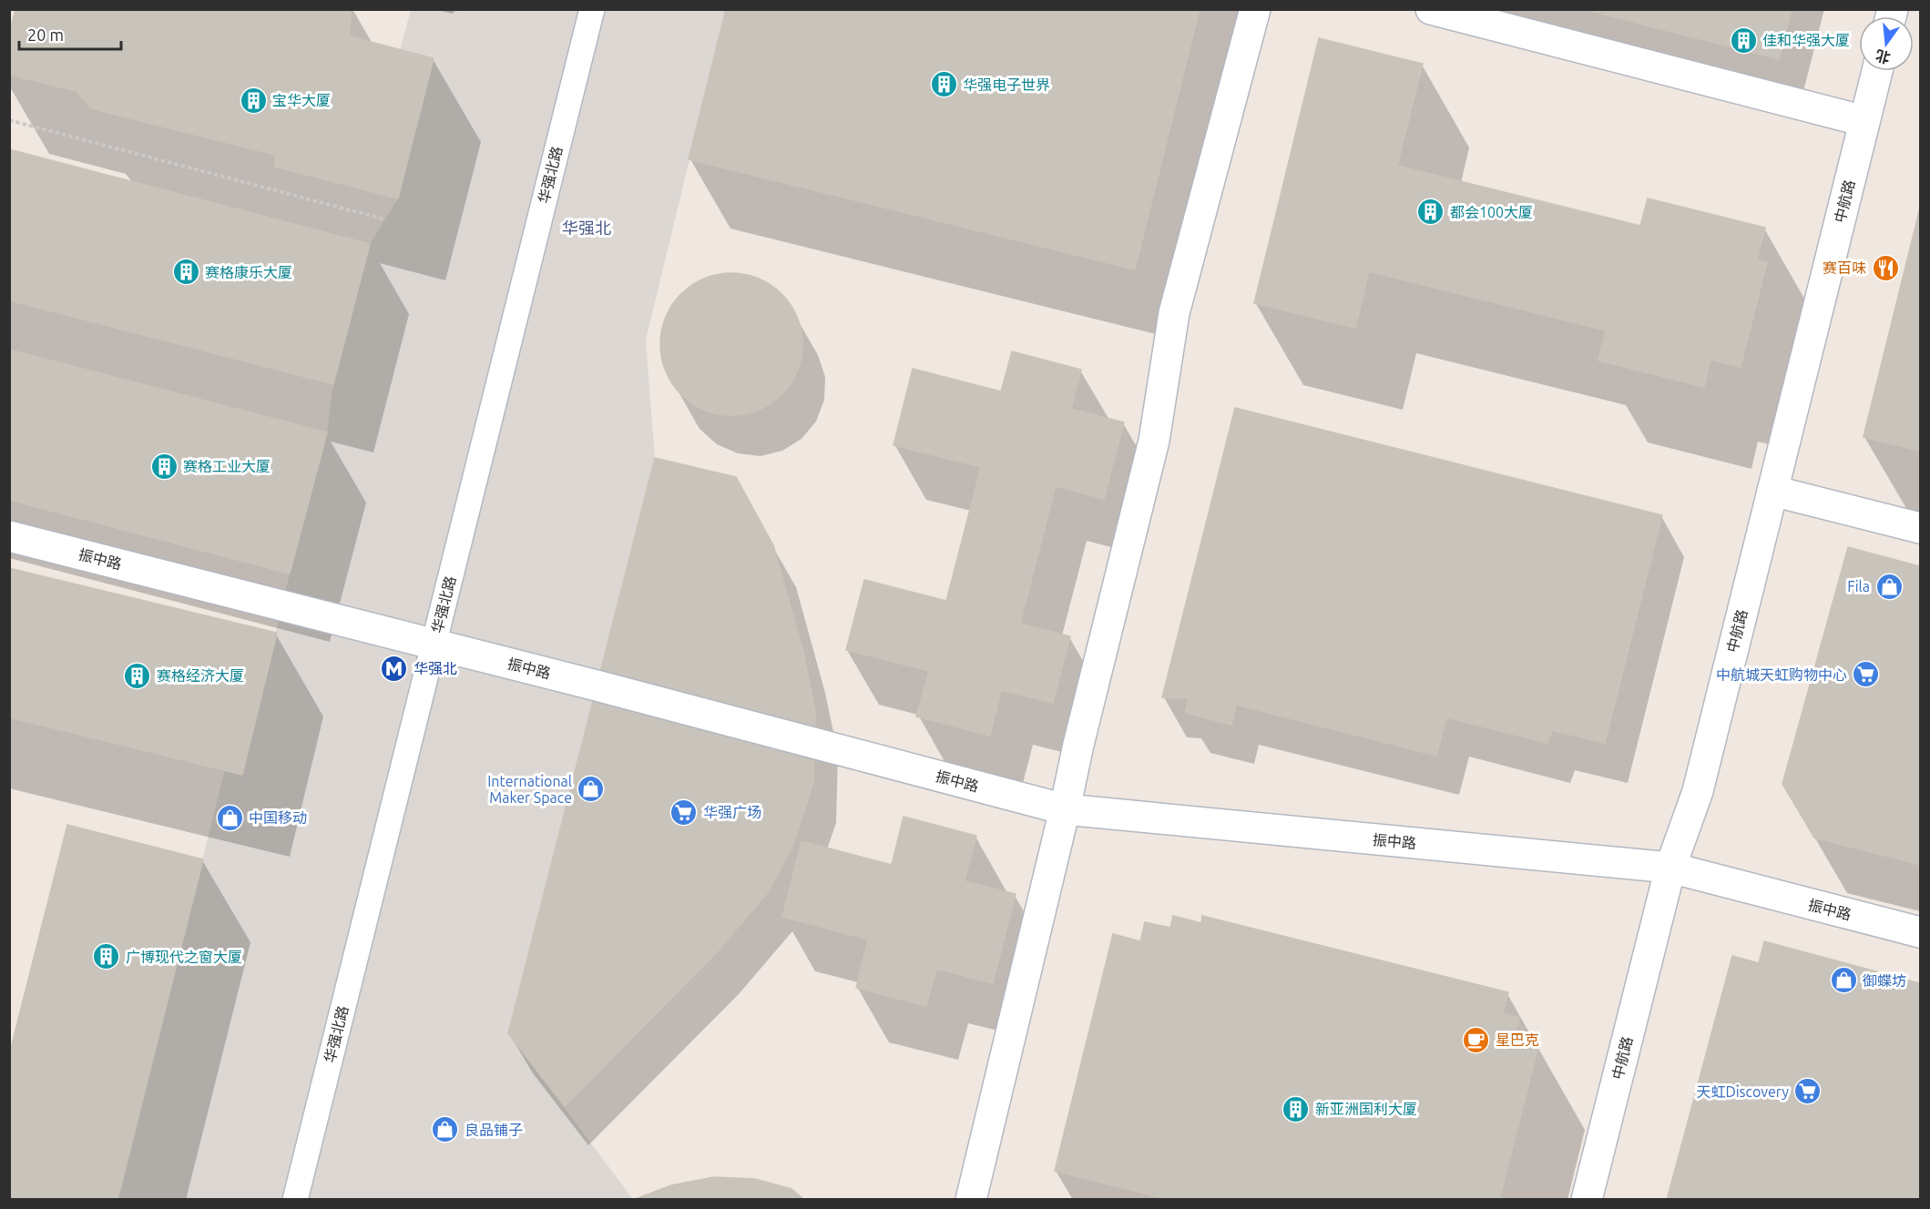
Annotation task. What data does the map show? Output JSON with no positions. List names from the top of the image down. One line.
{"streets":{"street":["华强北路","中航路","振中路"]},"crossings":[["华强北路","振中路"],["中航路","振中路"]],"districts":["华强北"],"places":{"building":["佳和华强大厦","华强电子世界","宝华大厦","都会100大厦","赛格康乐大厦","赛格工业大厦","赛格经济大厦","广博现代之窗大厦","新亚洲国利大厦"],"restaurant":["赛百味"],"shop":["Fila","International Maker Space","中国移动","御蝶坊","良品铺子"],"metro station":["华强北"],"supermarket":["中航城天虹购物中心","华强广场","天虹Discovery"],"cafe":["星巴克"]},"scale_bar":"20 m","north":"bottom"}
